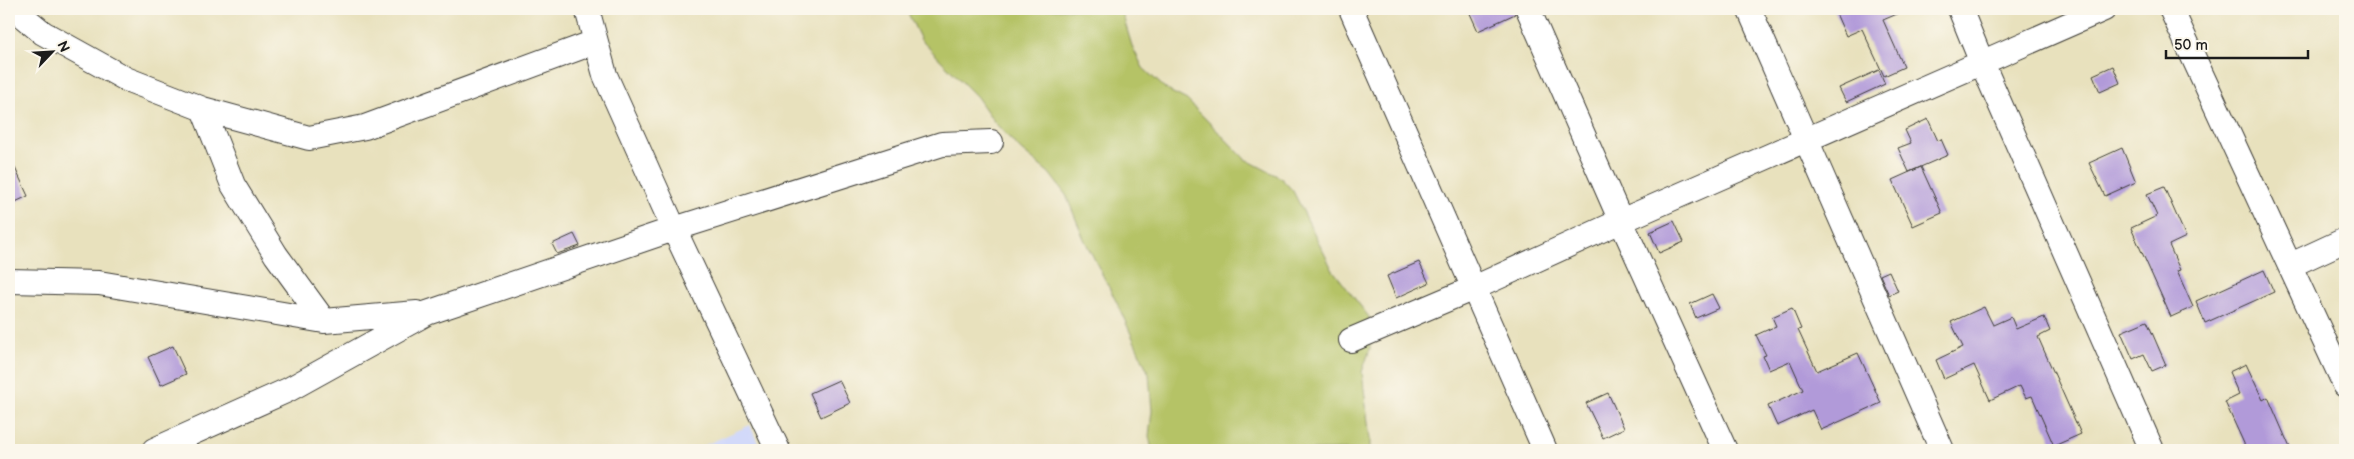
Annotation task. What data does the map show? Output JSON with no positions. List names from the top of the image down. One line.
{"scale_bar":"50 m","north":"top right"}
